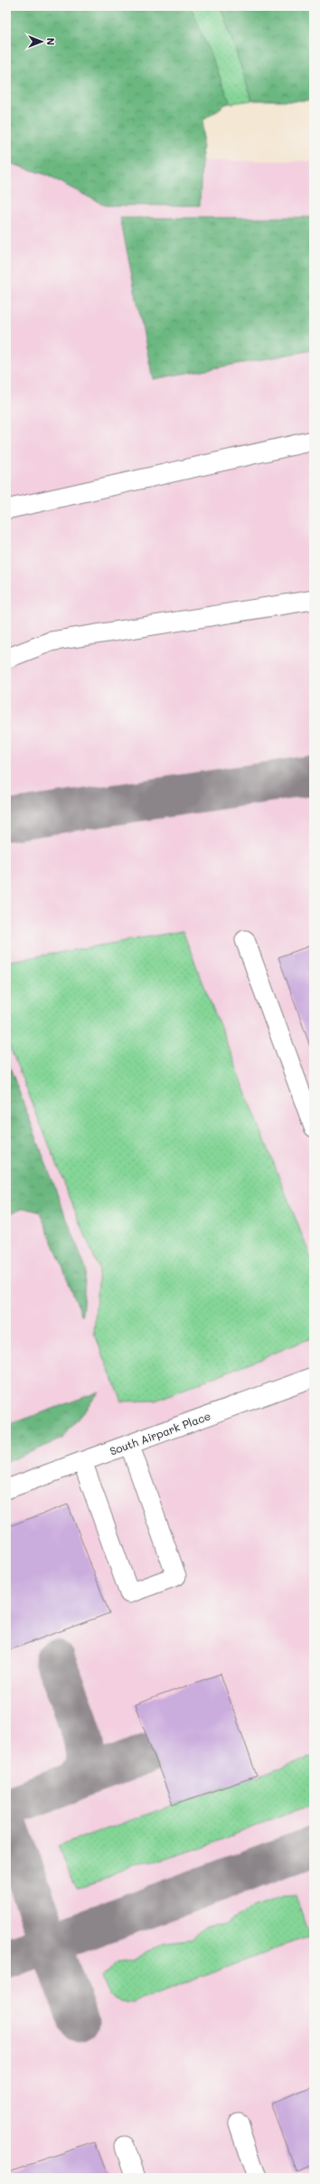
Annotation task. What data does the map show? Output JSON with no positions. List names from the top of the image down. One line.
{"streets":{"street":["South Airpark Place"]},"north":"right"}
